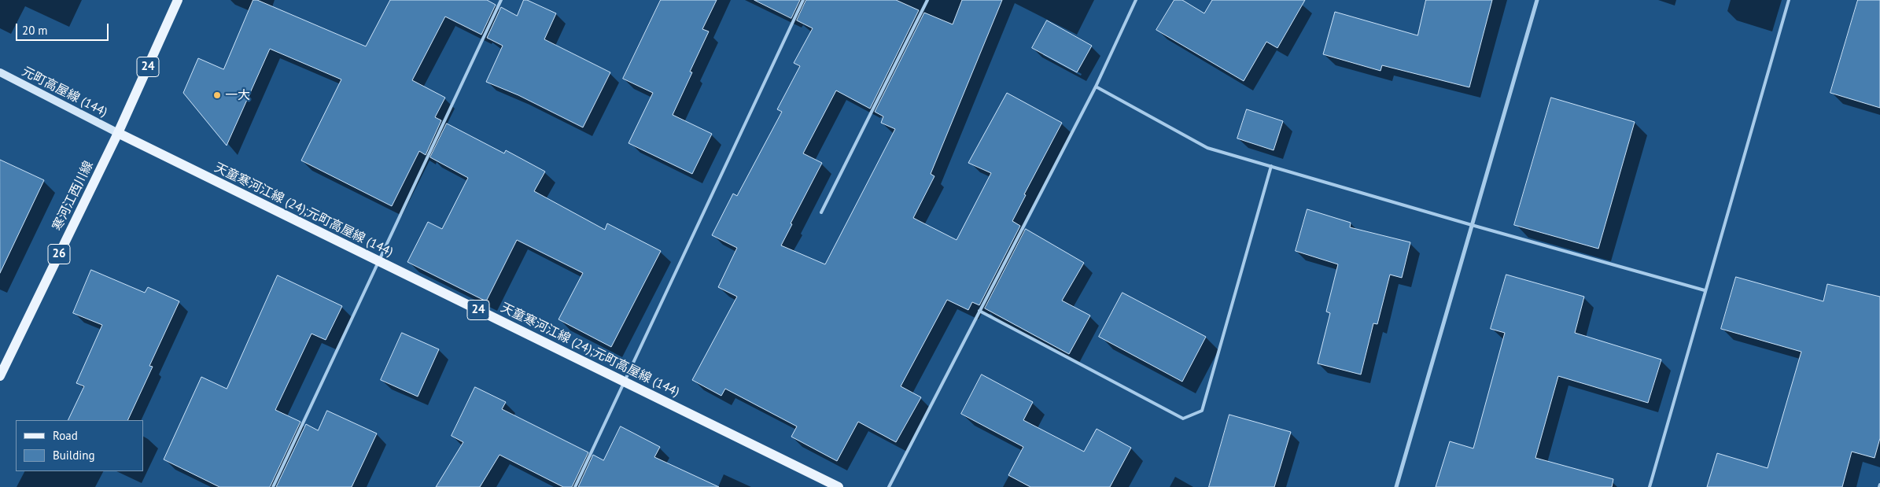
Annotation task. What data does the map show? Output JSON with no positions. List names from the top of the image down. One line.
{"streets":{"main road":["24","元町高屋線 (144)","寒河江西川線","天童寒河江線 (24);元町高屋線 (144)","26"]},"crossings":[["24","元町高屋線 (144)"],["24","寒河江西川線"],["24","天童寒河江線 (24);元町高屋線 (144)"],["元町高屋線 (144)","寒河江西川線"],["元町高屋線 (144)","天童寒河江線 (24);元町高屋線 (144)"],["寒河江西川線","天童寒河江線 (24);元町高屋線 (144)"]],"places":["一大"],"legend":["Road","Building"],"scale_bar":"20 m"}
